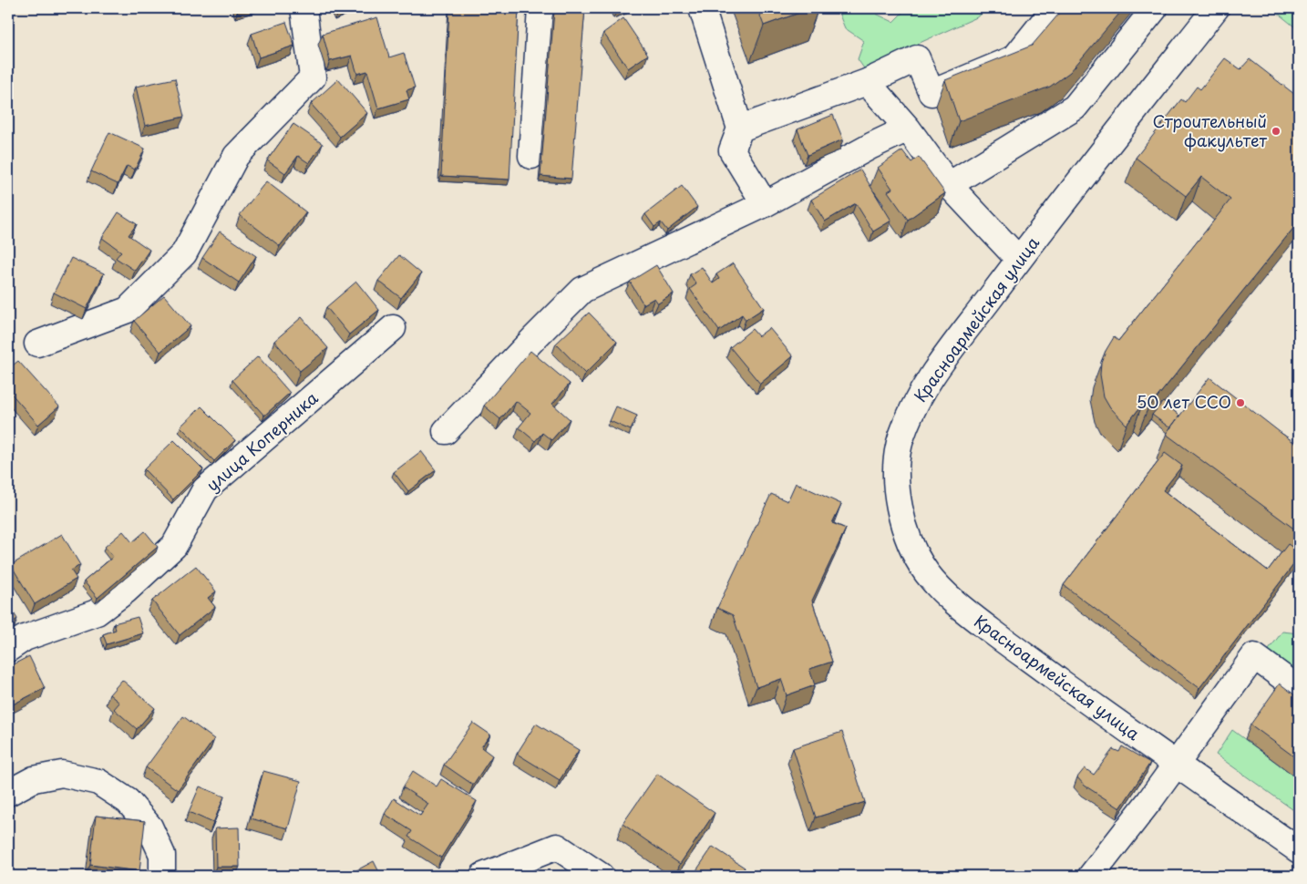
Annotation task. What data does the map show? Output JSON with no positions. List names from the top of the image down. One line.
{"streets":{"street":["Красноармейская улица","улица Коперника"]},"places":["Строительный факультет","50 лет ССО"]}
